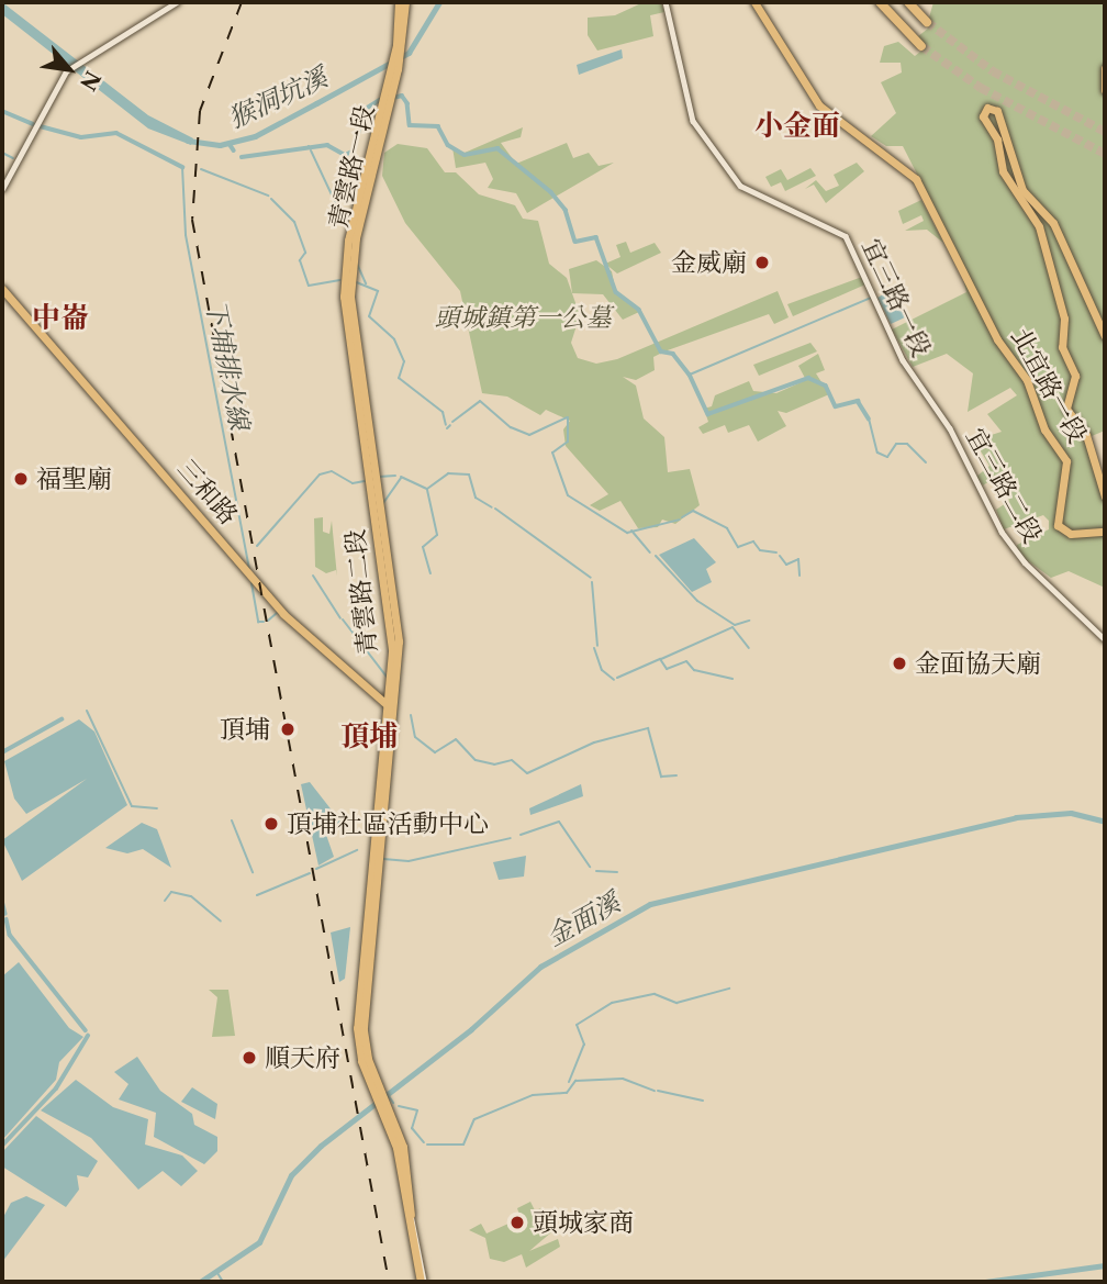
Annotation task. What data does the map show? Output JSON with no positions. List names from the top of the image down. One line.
{"streets":{"main road":["青雲路一段","北宜路一段","三和路","青雲路二段"],"street":["宜三路一段","宜三路二段"]},"crossings":[["青雲路一段","青雲路二段"],["宜三路一段","宜三路二段"],["三和路","青雲路二段"]],"districts":["小金面","中崙","頂埔"],"water":["猴洞坑溪","下埔排水線","金面溪"],"parks":["頭城鎮第一公墓"],"places":["金威廟","福聖廟","金面協天廟","頂埔","頂埔社區活動中心","順天府","頭城家商"],"north":"bottom right"}
